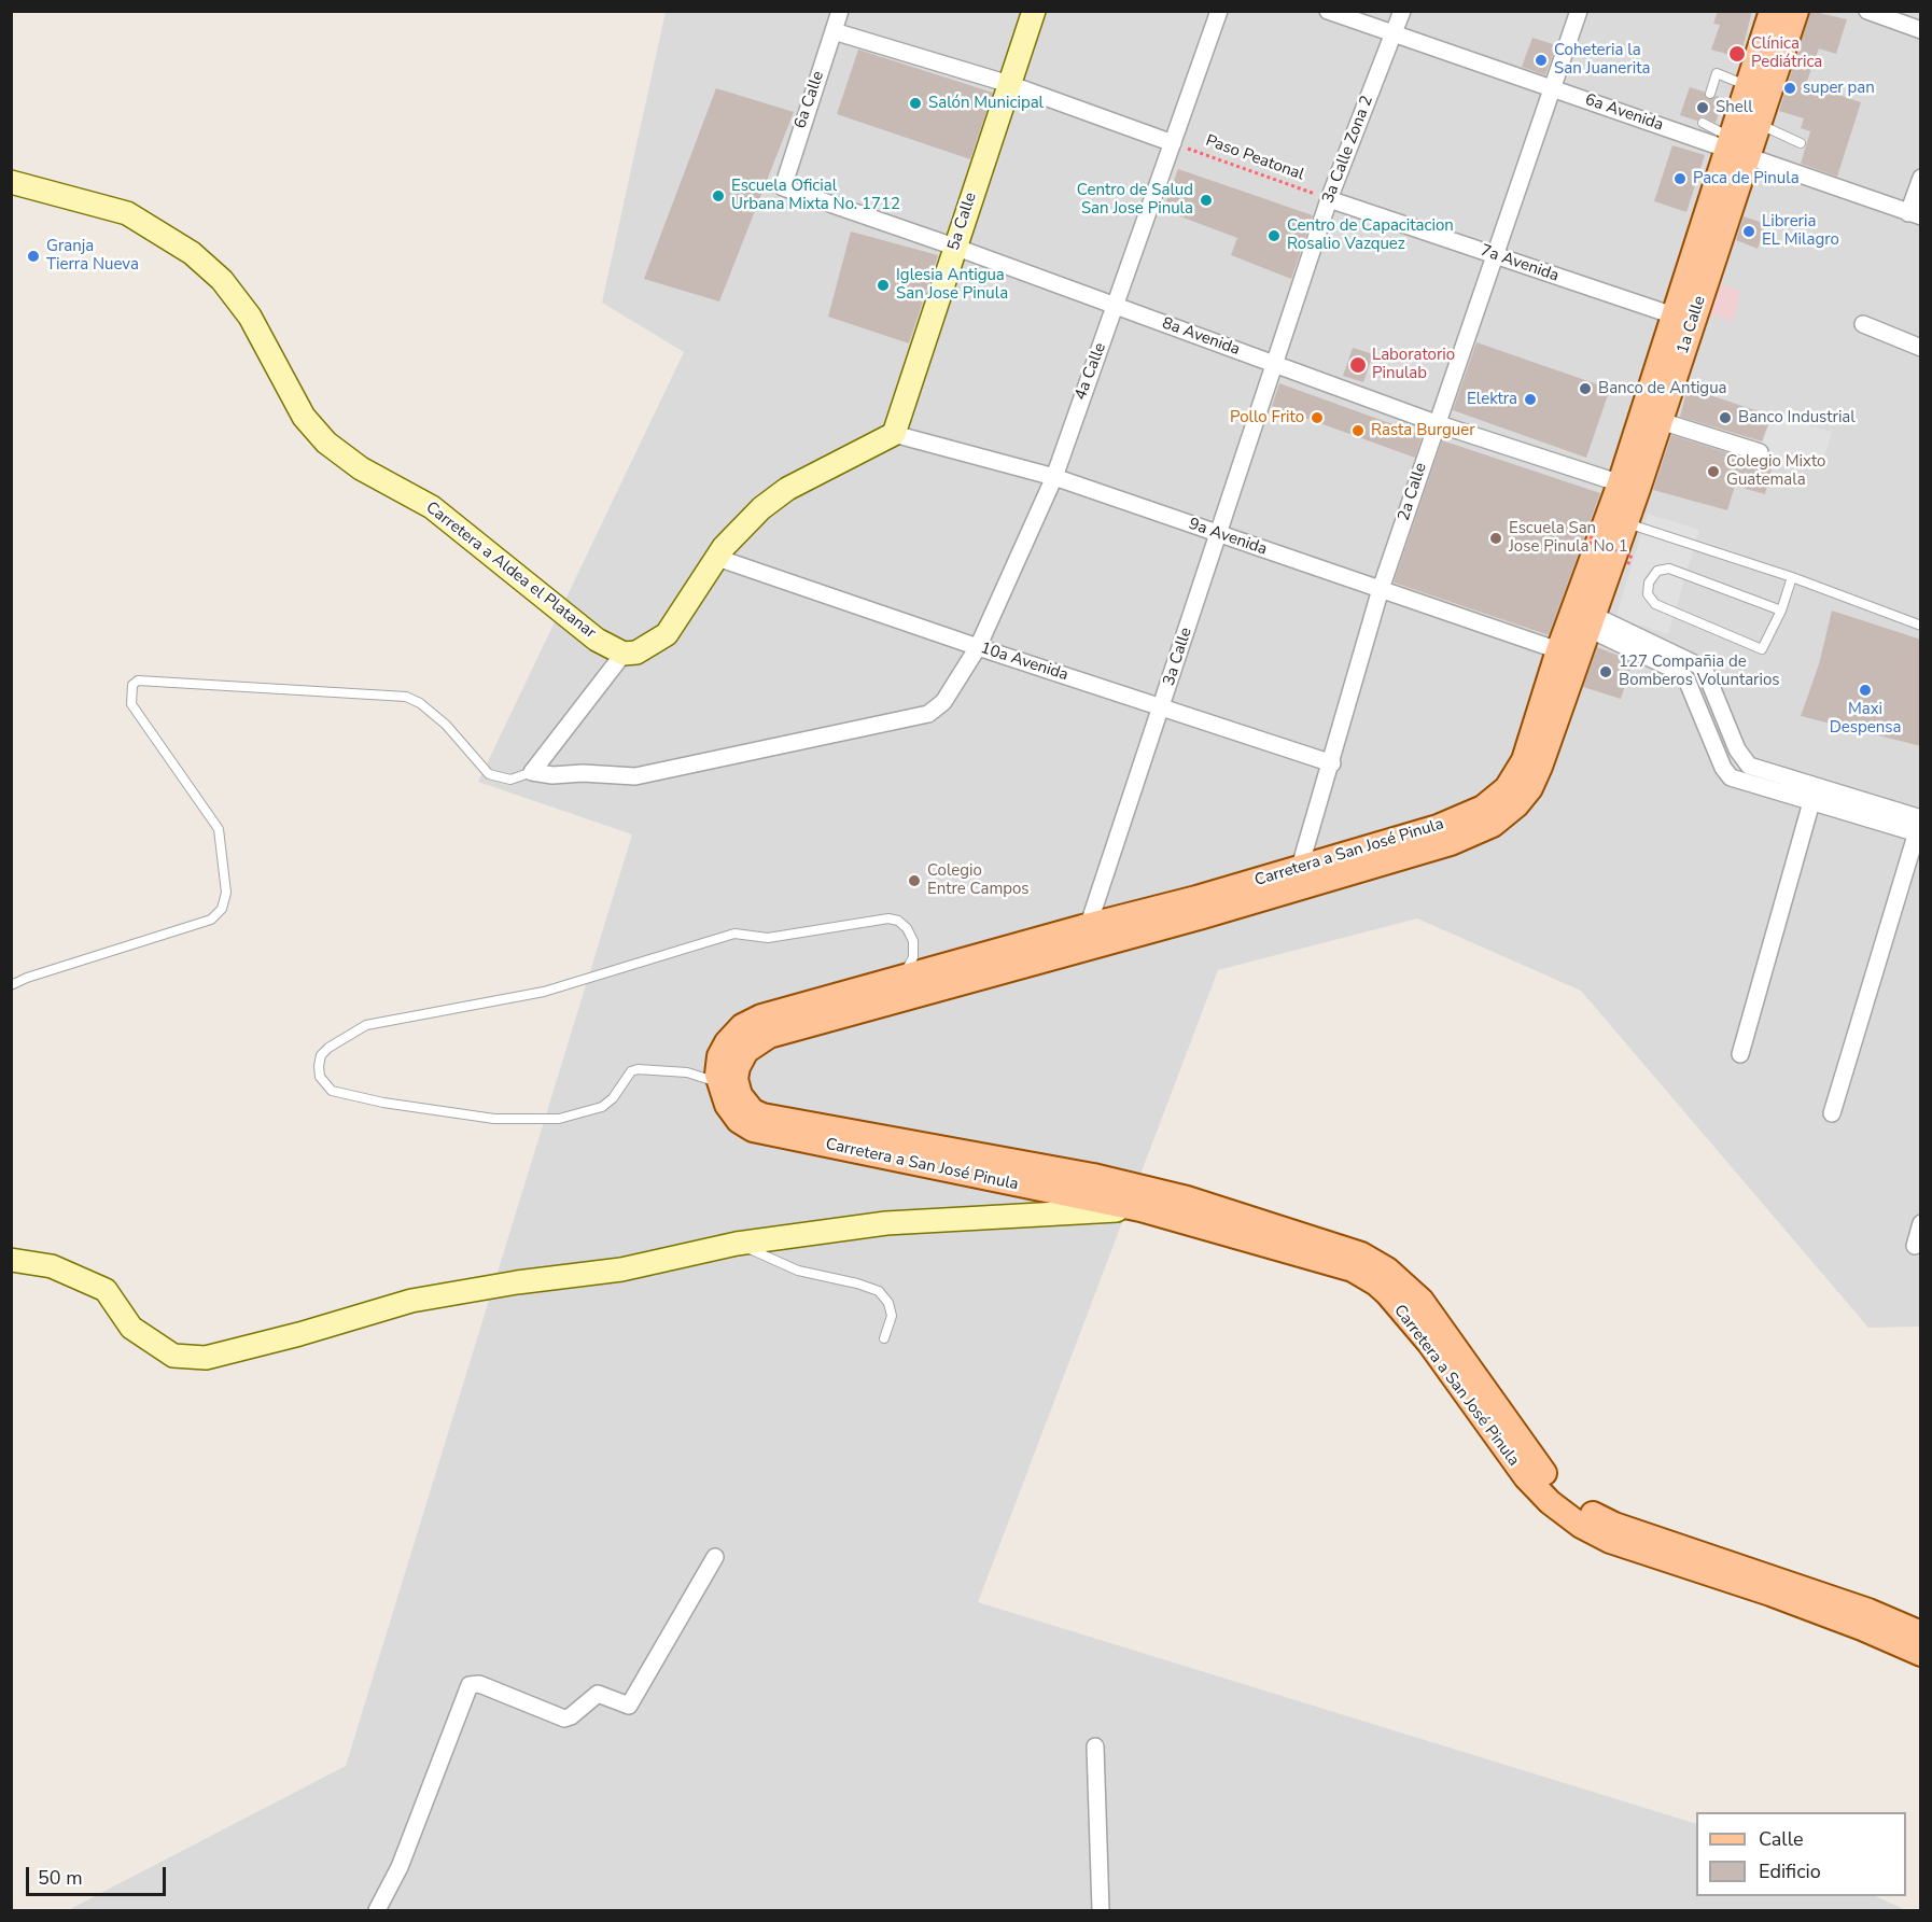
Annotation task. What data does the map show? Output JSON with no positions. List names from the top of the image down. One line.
{"streets":{"main road":["1a Calle","Carretera a San José Pinula"],"street":["6a Calle","6a Avenida","3a Calle Zona 2","5a Calle","7a Avenida","8a Avenida","4a Calle","2a Calle","9a Avenida","Carretera a Aldea el Platanar","3a Calle","10a Avenida"],"path":["Paso Peatonal"]},"crossings":[["6a Calle","8a Avenida"],["6a Avenida","3a Calle Zona 2"],["6a Avenida","1a Calle"],["6a Avenida","2a Calle"],["3a Calle Zona 2","Paso Peatonal"],["3a Calle Zona 2","7a Avenida"],["3a Calle Zona 2","8a Avenida"],["3a Calle Zona 2","3a Calle"],["Paso Peatonal","7a Avenida"],["Paso Peatonal","4a Calle"],["5a Calle","8a Avenida"],["5a Calle","9a Avenida"],["7a Avenida","1a Calle"],["7a Avenida","2a Calle"],["1a Calle","8a Avenida"],["1a Calle","9a Avenida"],["1a Calle","Carretera a San José Pinula"],["8a Avenida","4a Calle"],["8a Avenida","2a Calle"],["8a Avenida","3a Calle"],["4a Calle","9a Avenida"],["4a Calle","10a Avenida"],["2a Calle","9a Avenida"],["2a Calle","10a Avenida"],["2a Calle","Carretera a San José Pinula"],["9a Avenida","3a Calle"],["3a Calle","10a Avenida"],["3a Calle","Carretera a San José Pinula"]],"places":["Clínica Pediátrica","Coheteria la San Juanerita","super pan","Salón Municipal","Shell","Paca de Pinula","Escuela Oficial Urbana Mixta No. 1712","Centro de Salud San Jose Pinula","Libreria EL Milagro","Centro de Capacitacion Rosalio Vazquez","Granja Tierra Nueva","Iglesia Antigua San Jose Pinula","Laboratorio Pinulab","Banco de Antigua","Elektra","Pollo Frito","Banco Industrial","Rasta Burguer","Colegio Mixto Guatemala","Escuela San Jose Pinula No 1","127 Compañia de Bomberos Voluntarios","Maxi Despensa","Colegio Entre Campos"],"legend":["Calle","Edificio"],"scale_bar":"50 m"}
